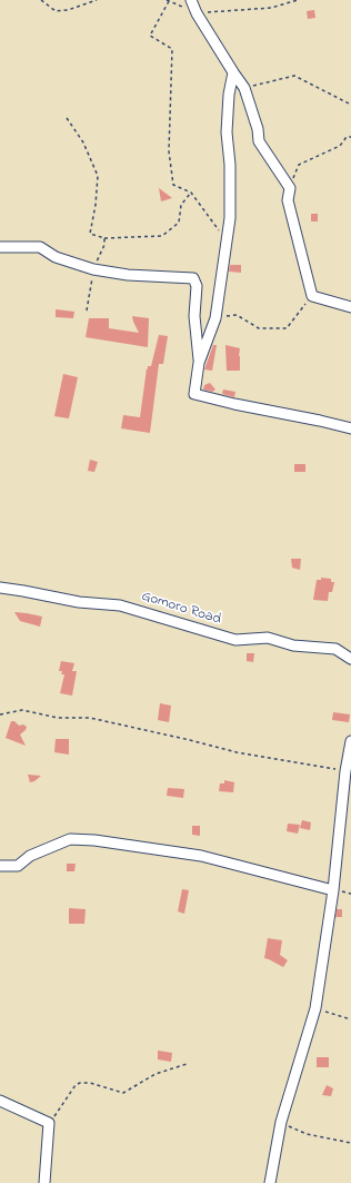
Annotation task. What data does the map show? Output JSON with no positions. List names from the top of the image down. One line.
{"streets":{"street":["Gomoro Road"]}}
